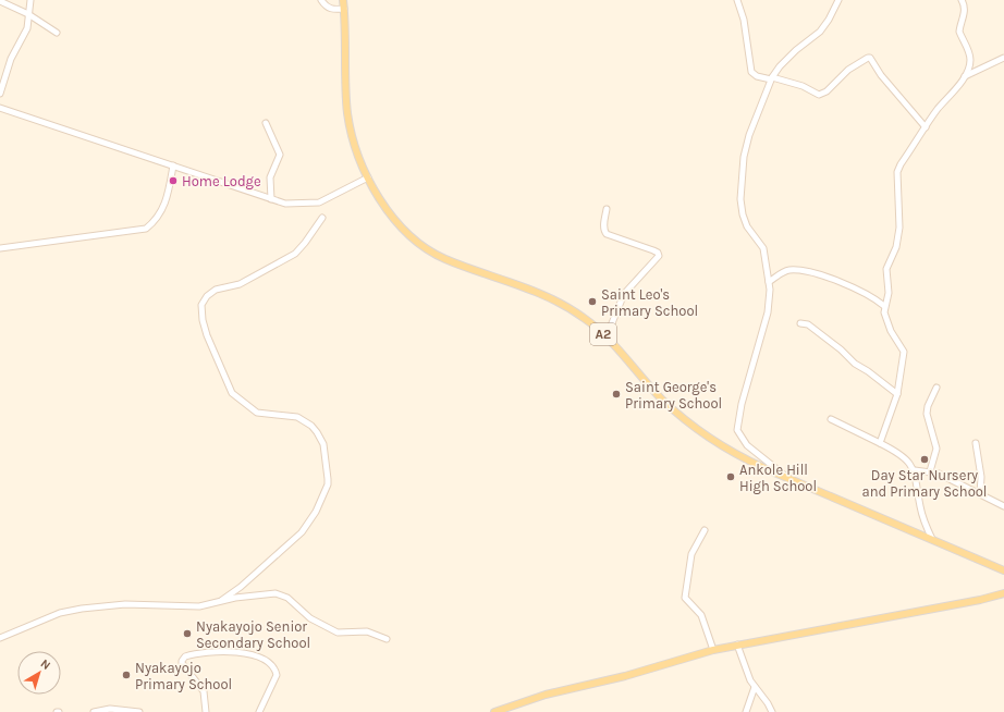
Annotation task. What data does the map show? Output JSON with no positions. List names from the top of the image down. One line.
{"streets":{"main road":["A2"]},"places":["Home Lodge","Saint Leo's Primary School","Saint George's Primary School","Day Star Nursery and Primary School","Ankole Hill High School","Nyakayojo Senior Secondary School","Nyakayojo Primary School"],"north":"top right"}
